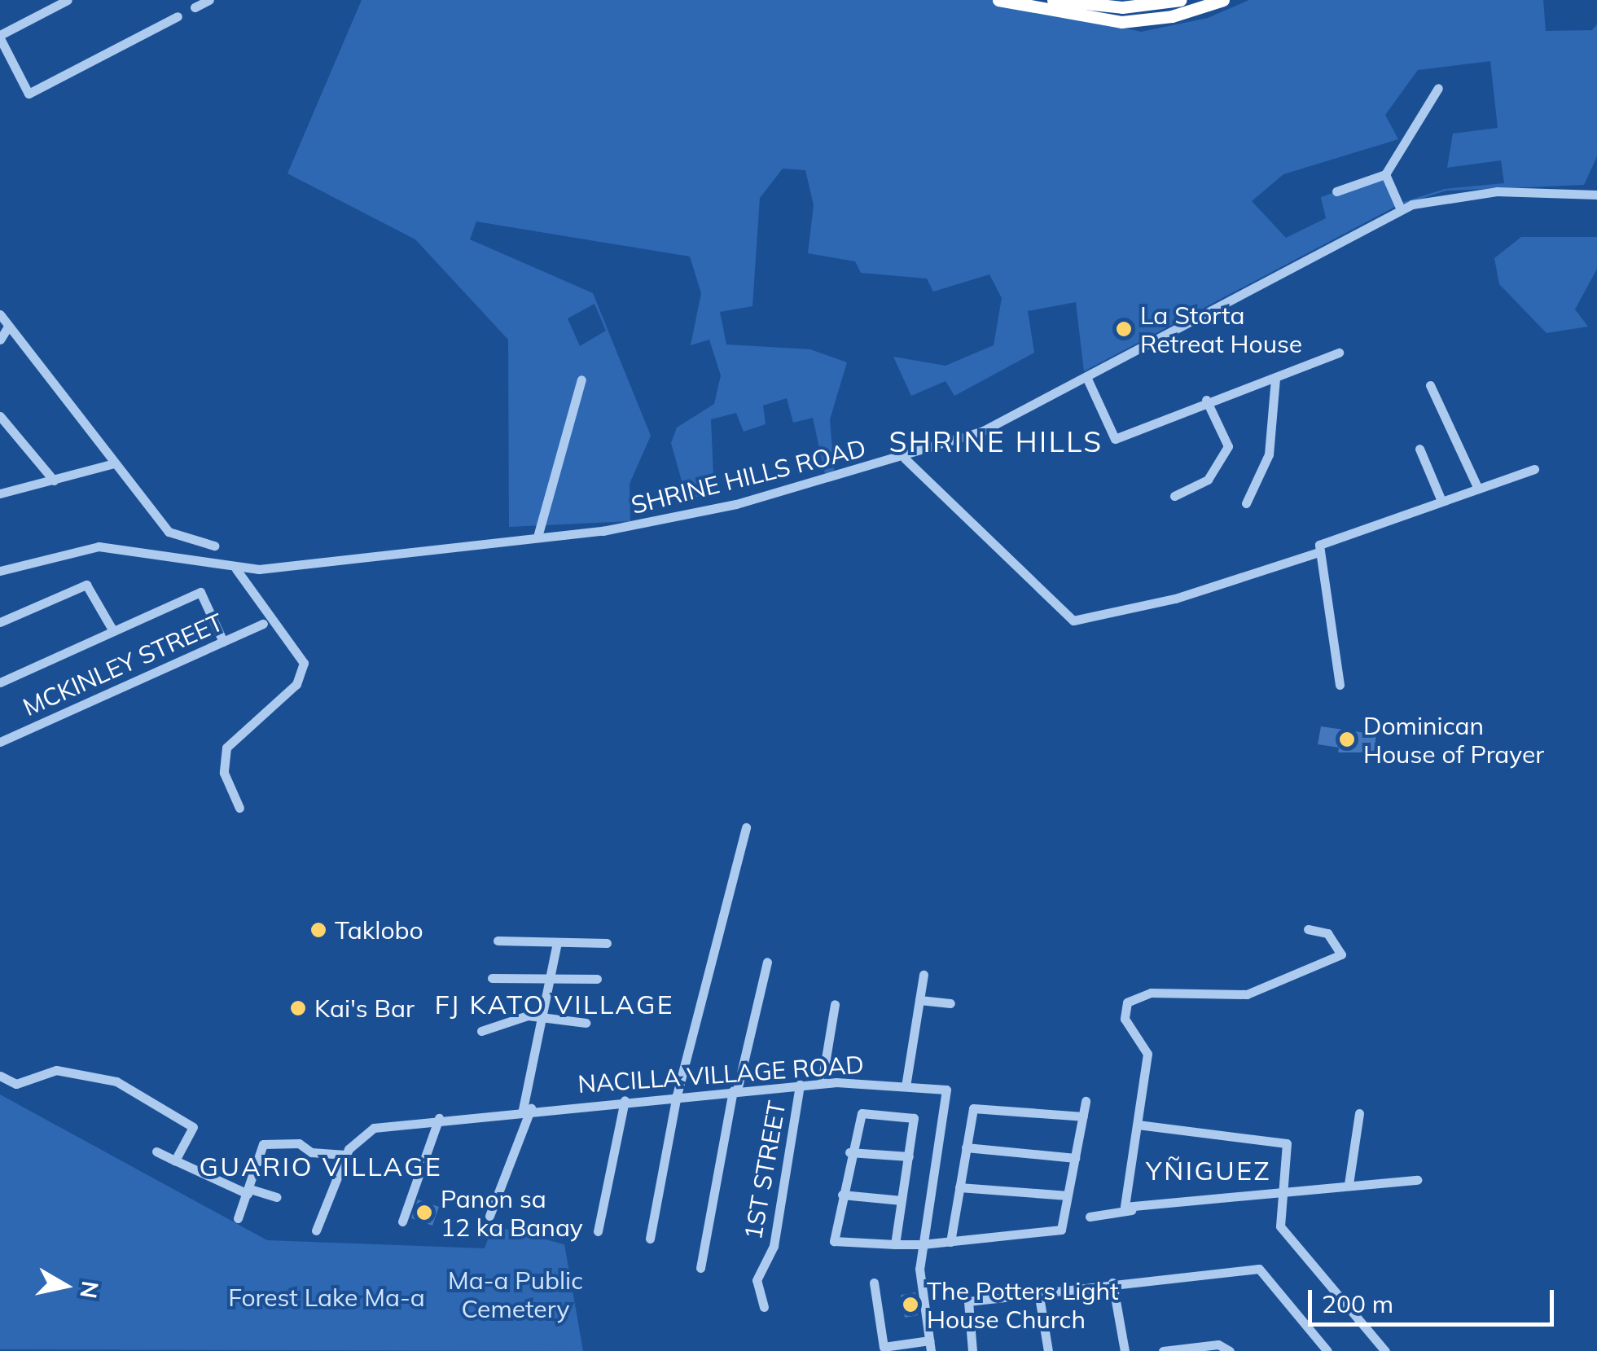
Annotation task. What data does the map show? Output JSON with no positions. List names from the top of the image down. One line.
{"streets":{"street":["SHRINE HILLS ROAD","MCKINLEY STREET","NACILLA VILLAGE ROAD","1ST STREET"]},"crossings":[["NACILLA VILLAGE ROAD","1ST STREET"]],"districts":["SHRINE HILLS","FJ KATO VILLAGE","GUARIO VILLAGE","YÑIGUEZ"],"parks":["Ma-a Public Cemetery","Forest Lake Ma-a"],"places":["La Storta Retreat House","Dominican House of Prayer","Taklobo","Kai's Bar","Panon sa 12 ka Banay","The Potters Light House Church"],"scale_bar":"200 m","north":"right"}
